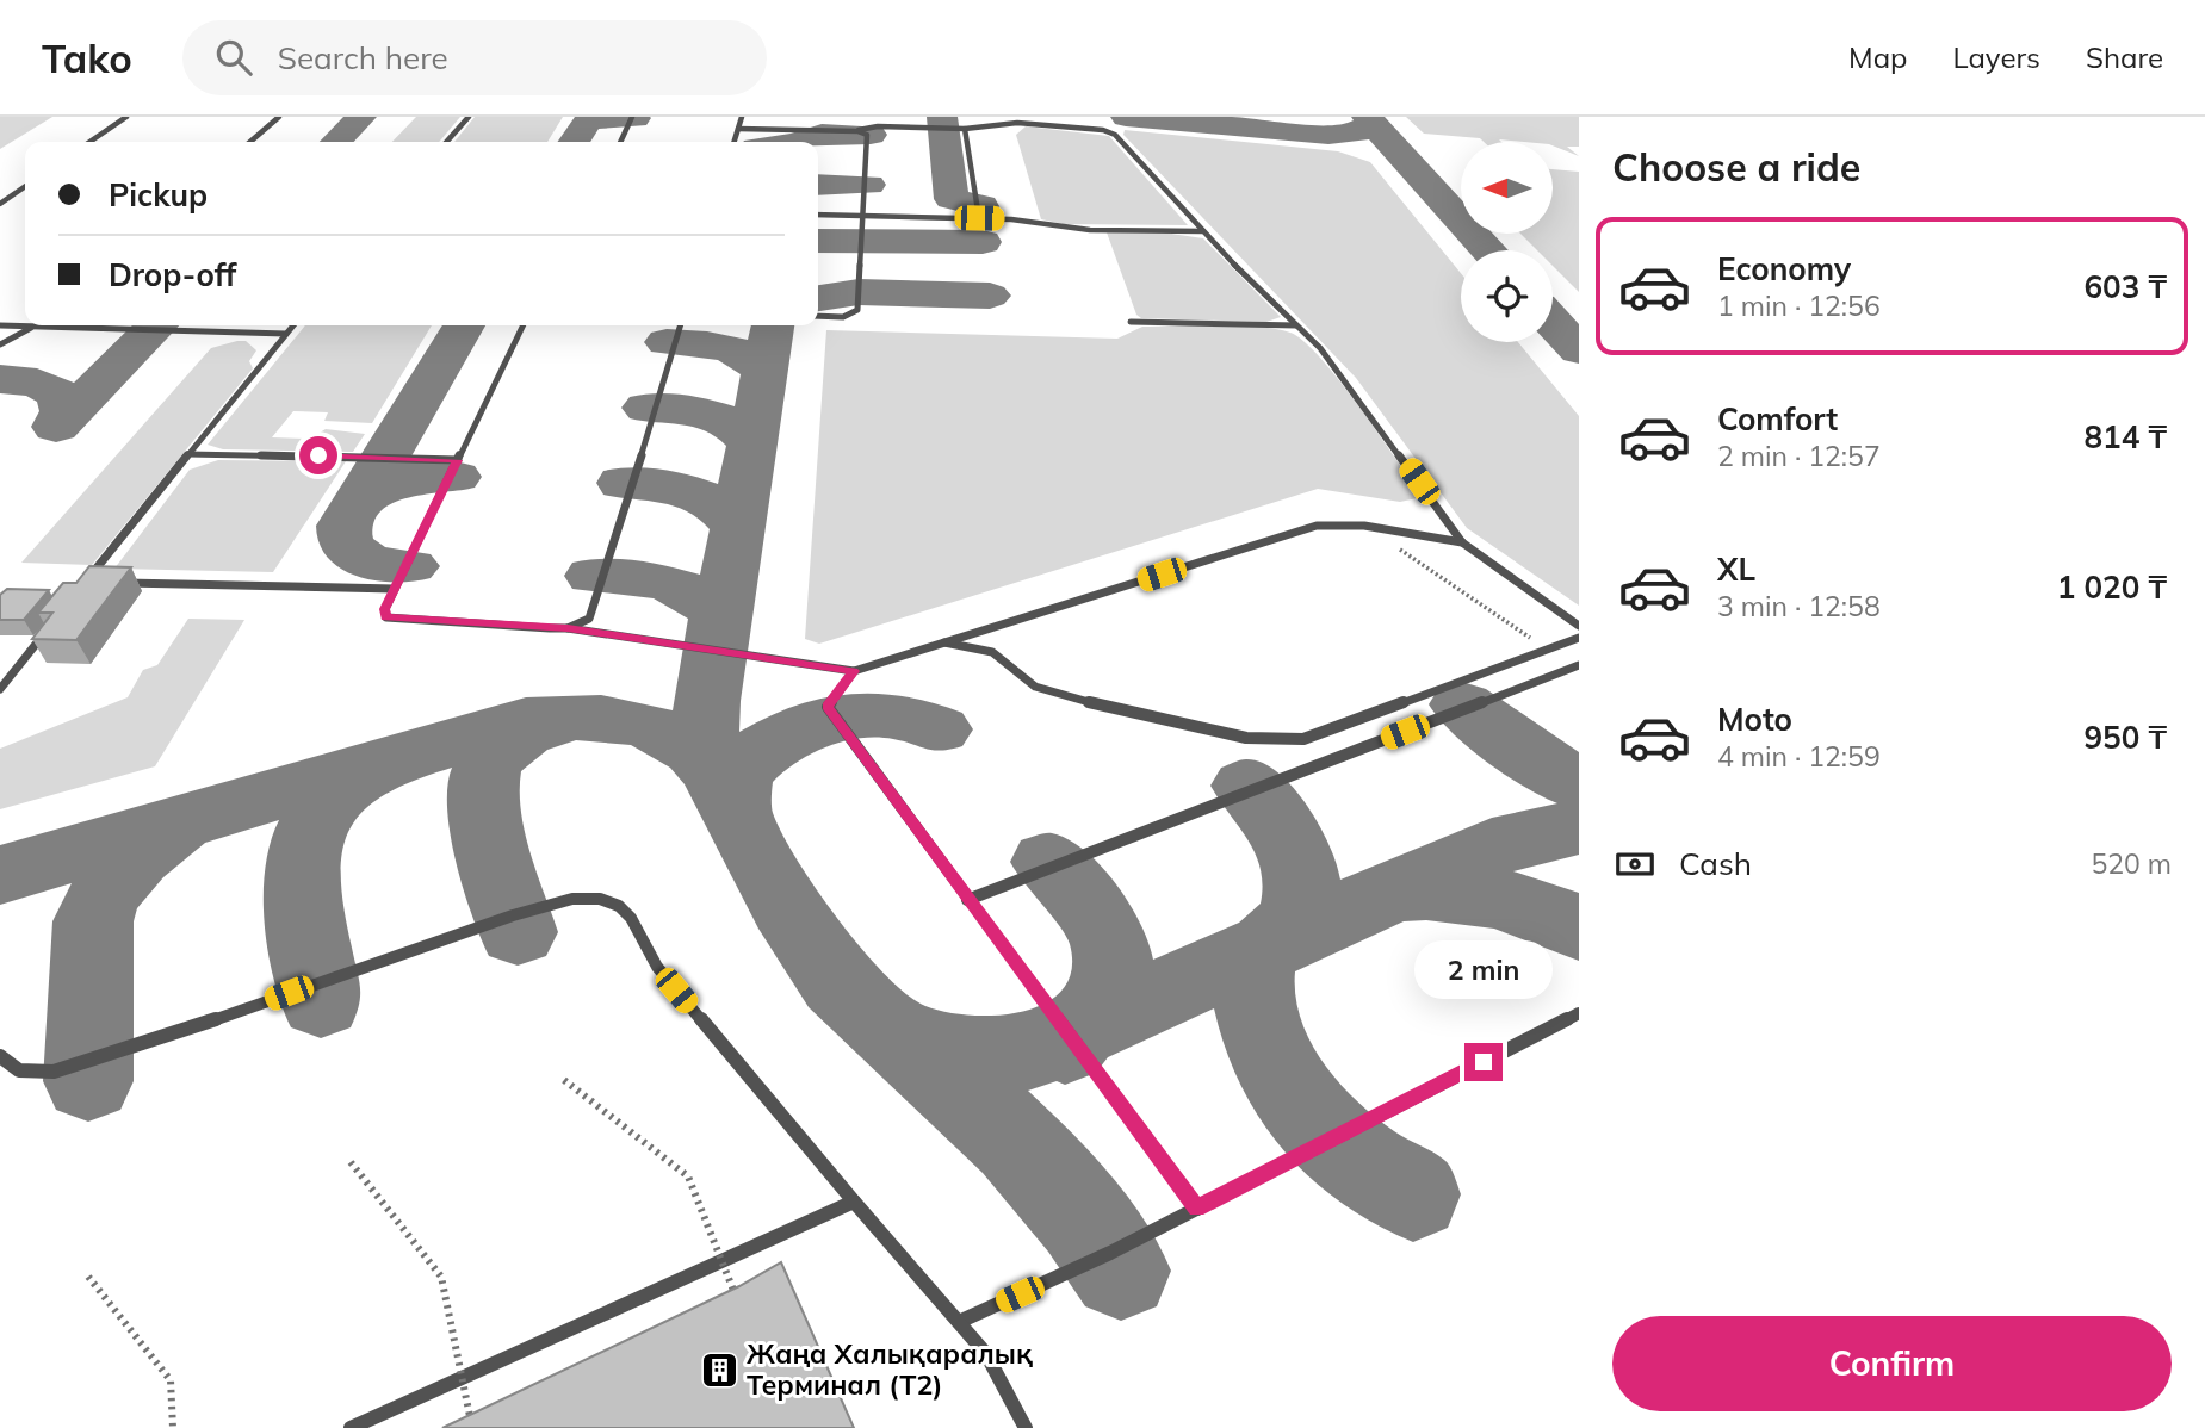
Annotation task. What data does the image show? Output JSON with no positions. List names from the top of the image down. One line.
{"places":{"building":["Жаңа Халықаралық Терминал (Т2)"]},"north":"left","page":{"header":"Tako","search":"Search here","nav":["Map","Layers","Share"],"heading":"Choose a ride","banner":["Pickup","Drop-off"],"list":[{"name":"Economy","note":"1 min · 12:56","value":"603 ₸"},{"name":"Comfort","note":"2 min · 12:57","value":"814 ₸"},{"name":"XL","note":"3 min · 12:58","value":"1 020 ₸"},{"name":"Moto","note":"4 min · 12:59","value":"950 ₸"}],"pay":["Cash","520 m"],"bubble":"2 min","buttons":"Confirm"}}
